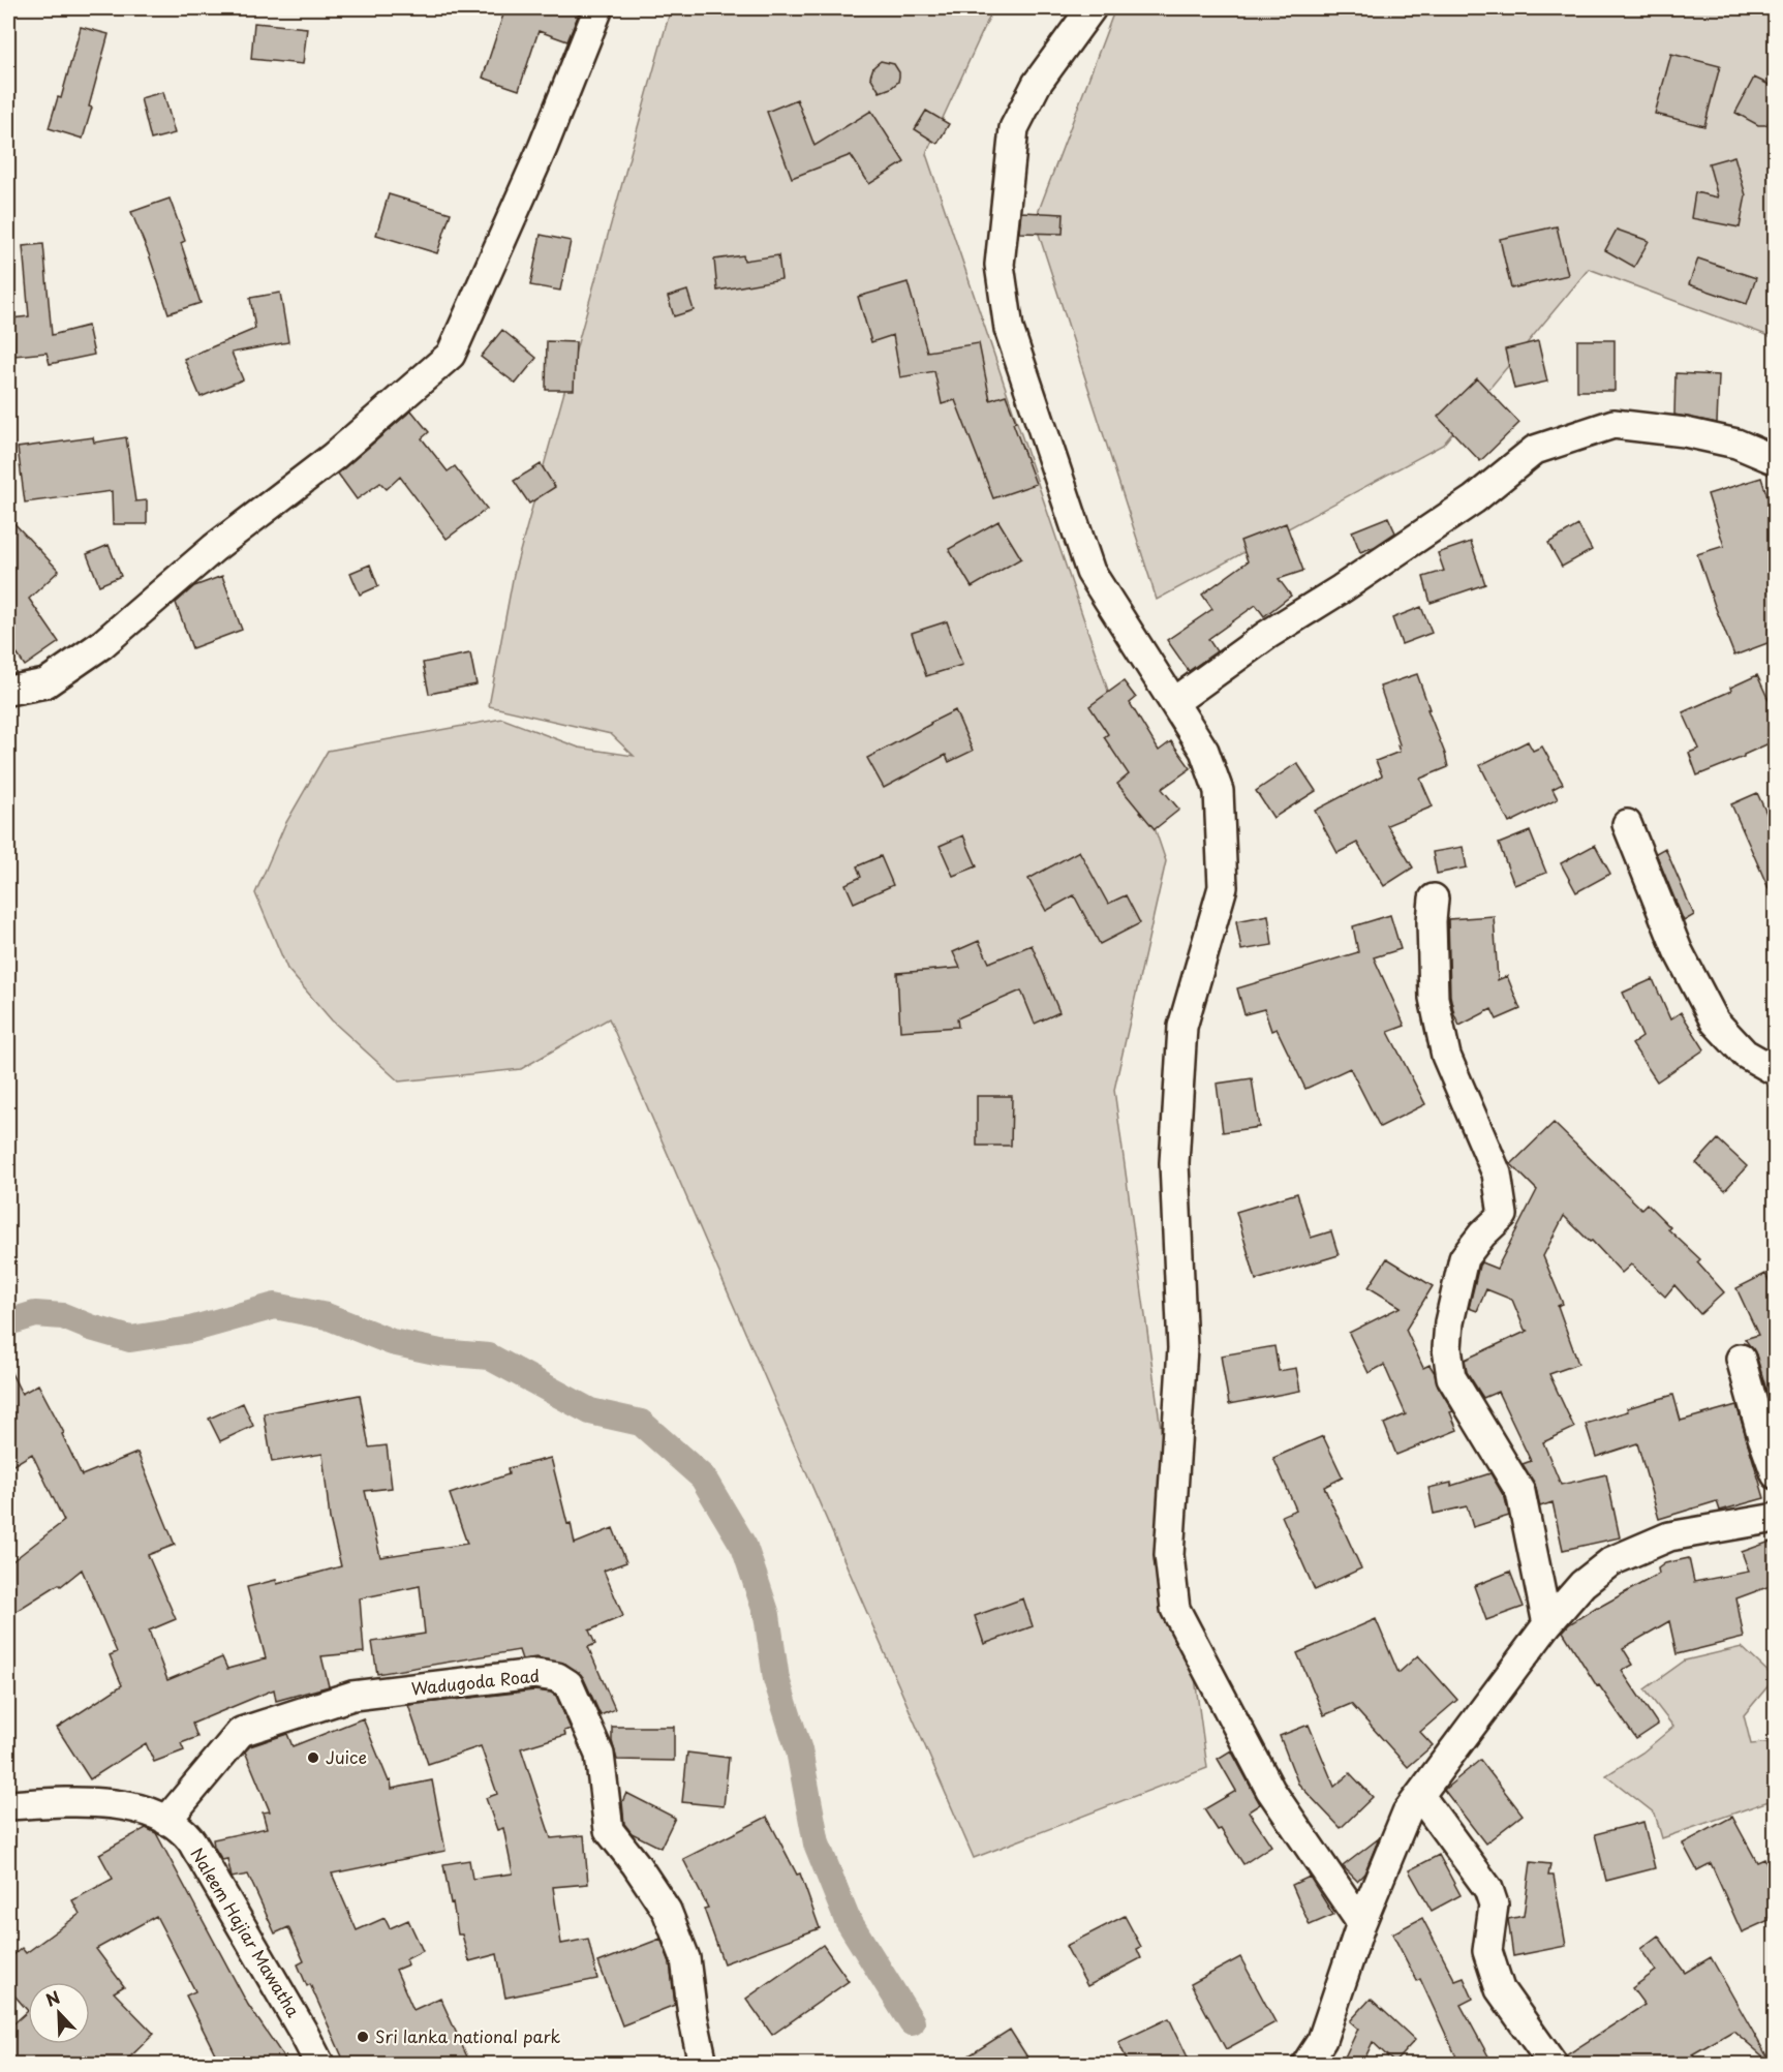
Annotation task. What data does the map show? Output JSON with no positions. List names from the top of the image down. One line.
{"streets":{"street":["Wadugoda Road","Naleem Hajiar Mawatha"]},"crossings":[["Wadugoda Road","Naleem Hajiar Mawatha"]],"places":["Juice","Sri lanka national park"],"north":"top left"}
